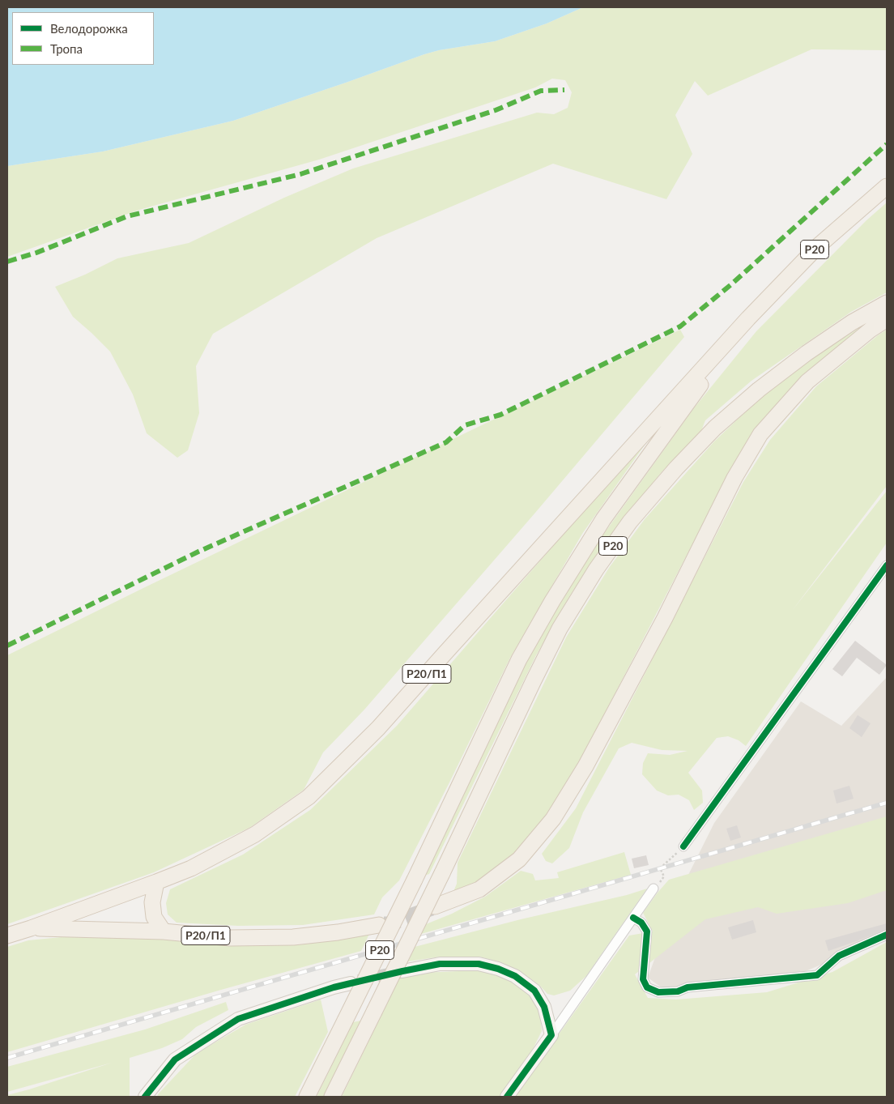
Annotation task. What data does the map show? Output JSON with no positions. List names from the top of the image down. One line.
{"streets":{"main road":["Р20","Р20/П1"]},"crossings":[["Р20","Р20/П1"]],"legend":["Велодорожка","Тропа"]}
